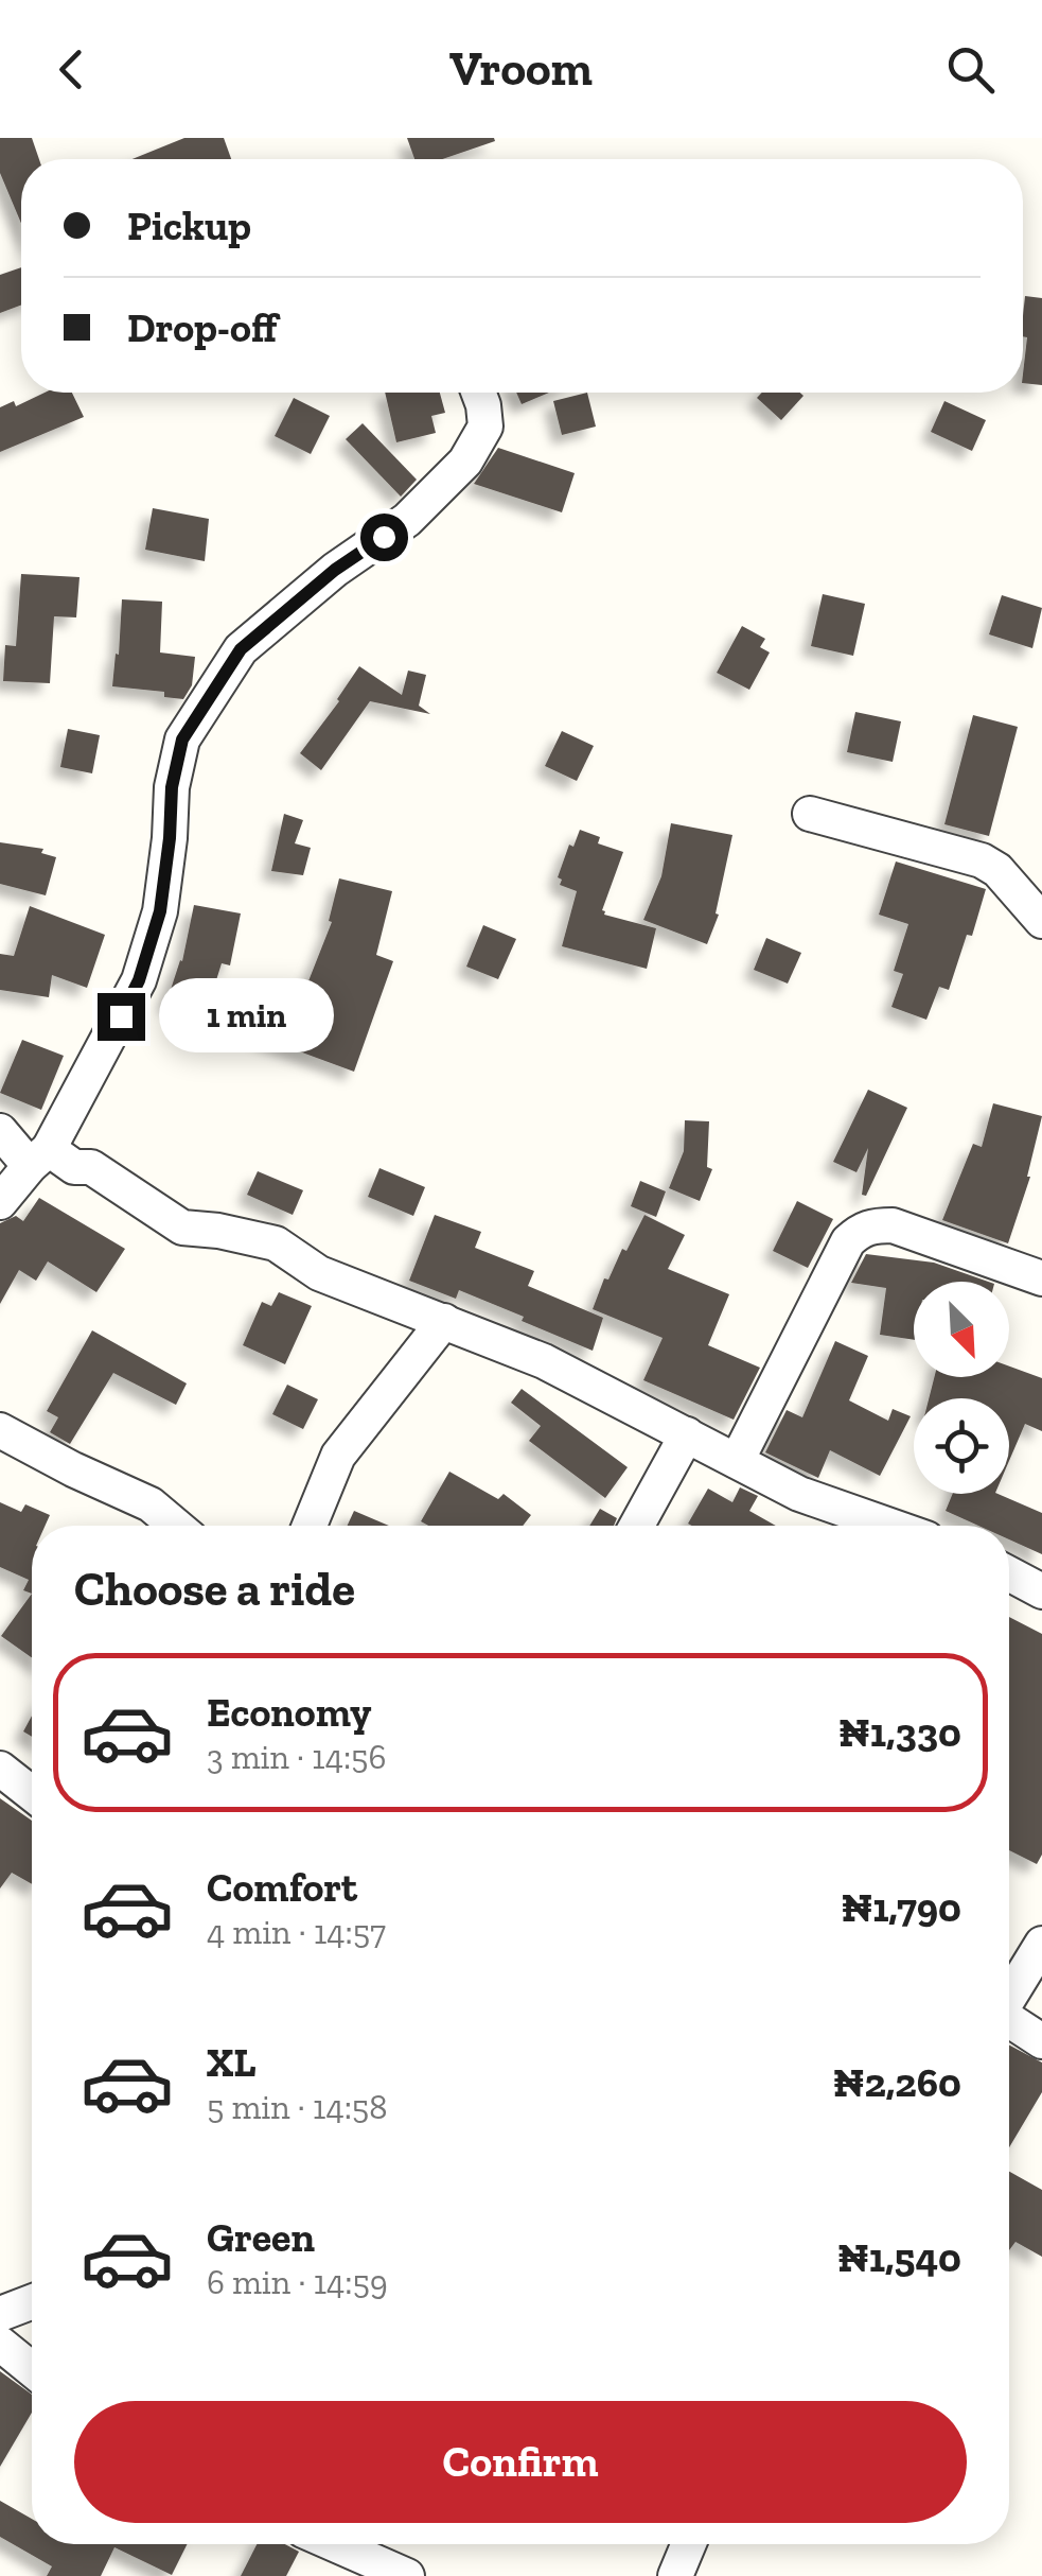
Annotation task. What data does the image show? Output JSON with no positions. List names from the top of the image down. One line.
{"north":"bottom right","page":{"header":"Vroom","banner":["Pickup","Drop-off"],"bubble":"1 min","heading":"Choose a ride","list":[{"name":"Economy","note":"3 min · 14:56","value":"₦1,330"},{"name":"Comfort","note":"4 min · 14:57","value":"₦1,790"},{"name":"XL","note":"5 min · 14:58","value":"₦2,260"},{"name":"Green","note":"6 min · 14:59","value":"₦1,540"}],"buttons":"Confirm"}}
